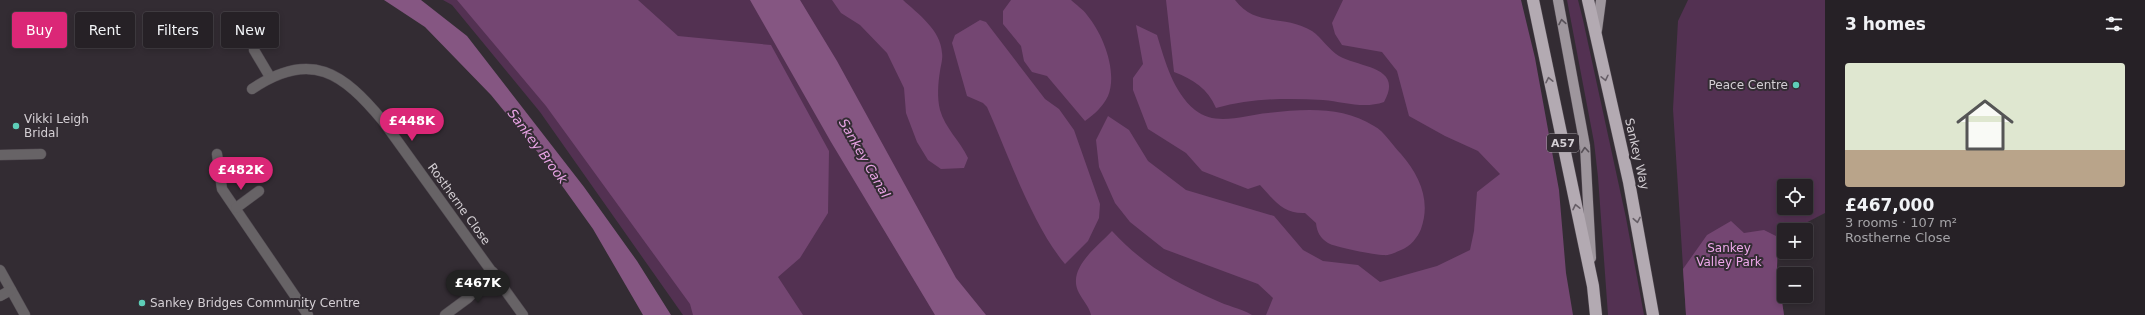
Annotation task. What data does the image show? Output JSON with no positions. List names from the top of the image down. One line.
{"streets":{"highway":["A57","Sankey Way"],"street":["Rostherne Close"]},"water":["Sankey Brook","Sankey Canal"],"parks":["Sankey Valley Park"],"places":["Peace Centre","Vikki Leigh Bridal","Sankey Bridges Community Centre"],"page":{"heading":"3 homes","chip":["Buy","Rent","Filters","New"],"list":[{"name":"£467,000","note":"3 rooms · 107 m² · Rostherne Close"}],"price":["£448K","£482K","£467K"],"map_buttons":["+","−"]}}
